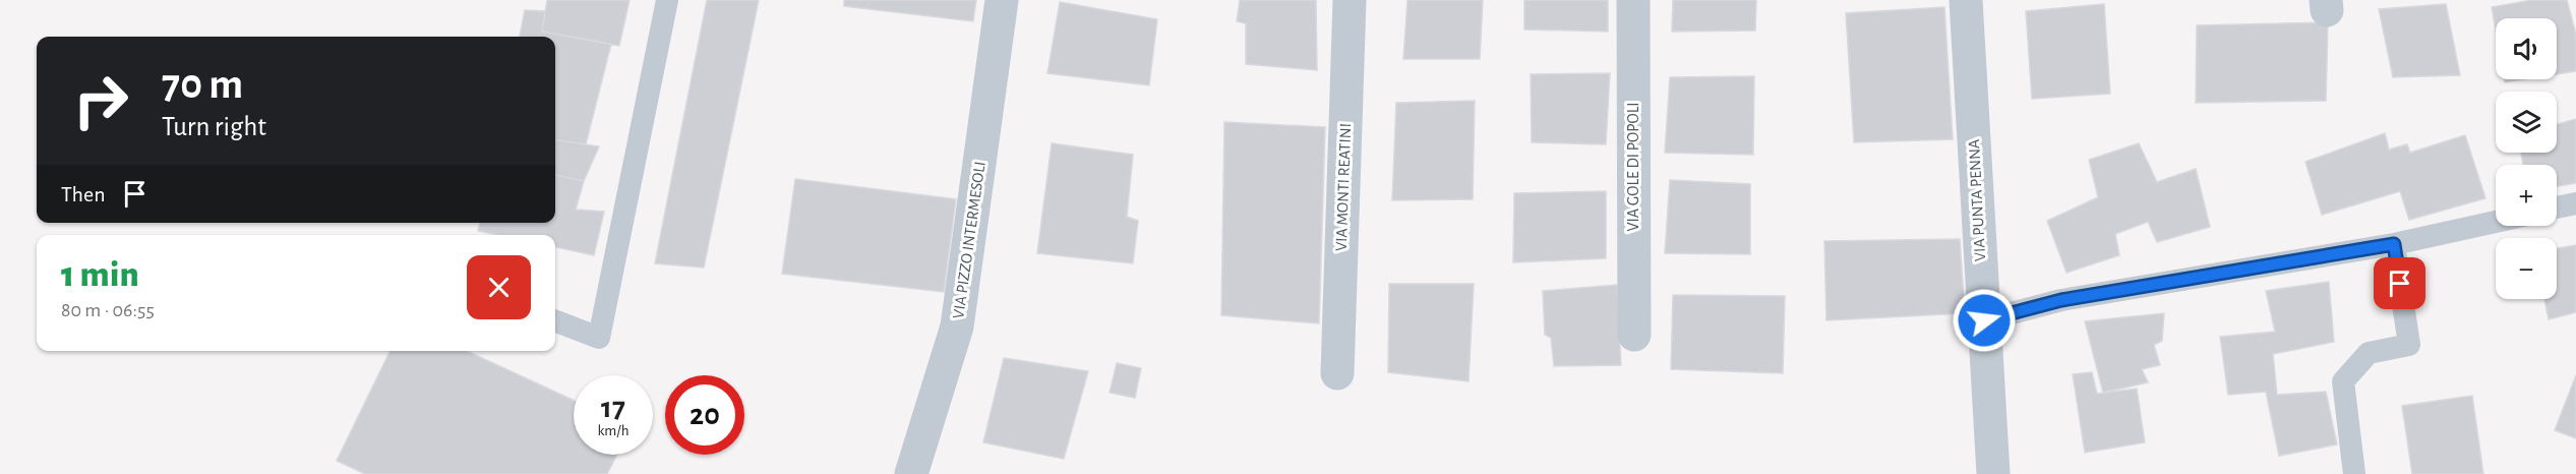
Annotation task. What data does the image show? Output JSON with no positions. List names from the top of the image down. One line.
{"streets":{"street":["VIA GOLE DI POPOLI","VIA MONTI REATINI","VIA PUNTA PENNA","VIA PIZZO INTERMESOLI"]},"page":{"map_buttons":["+","−"],"turn":["70 m","Turn right"],"then":"Then","heading":["1 min","80 m · 06:55"],"speed":"17 km/h","limit":"20"}}
